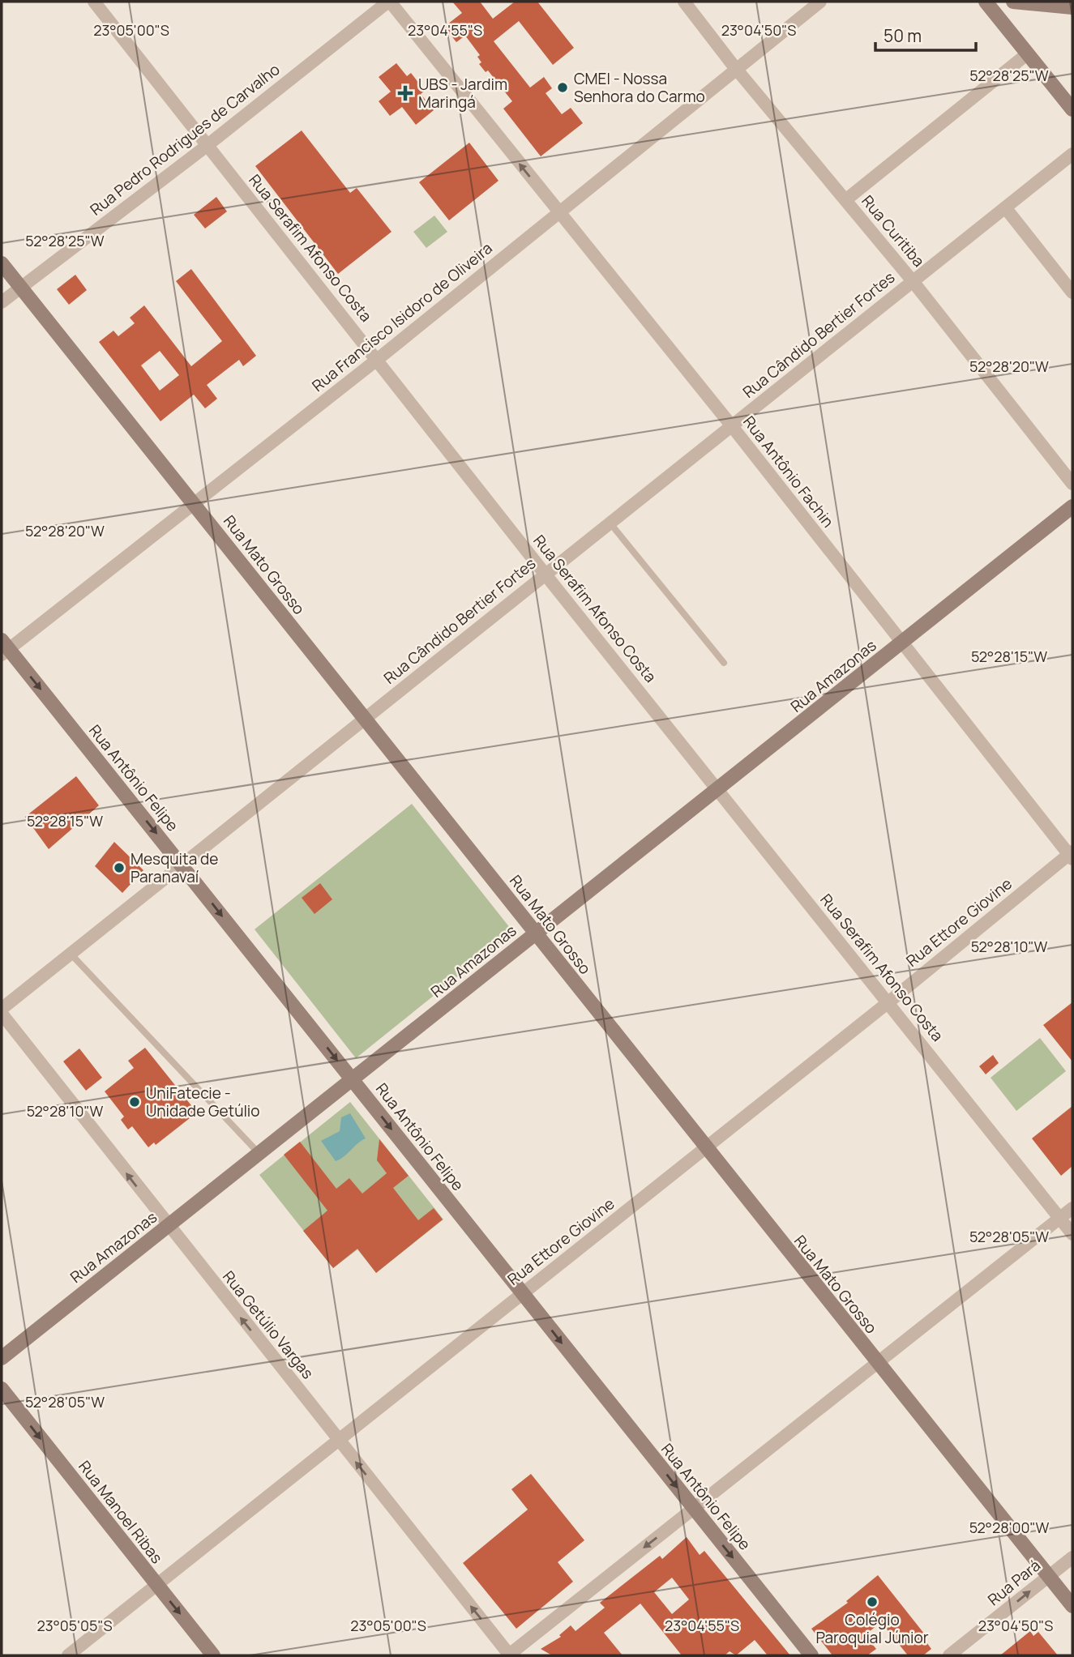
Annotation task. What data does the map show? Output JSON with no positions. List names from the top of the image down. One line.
{"streets":{"street":["Rua Pedro Rodrigues de Carvalho","Rua Curitiba","Rua Serafim Afonso Costa","Rua Francisco Isidoro de Oliveira","Rua Cândido Bertier Fortes","Rua Antônio Fachin","Rua Mato Grosso","Rua Amazonas","Rua Antônio Felipe","Rua Ettore Giovine","Rua Getúlio Vargas","Rua Manoel Ribas","Rua Pará"]},"crossings":[["Rua Pedro Rodrigues de Carvalho","Rua Serafim Afonso Costa"],["Rua Pedro Rodrigues de Carvalho","Rua Antônio Fachin"],["Rua Pedro Rodrigues de Carvalho","Rua Mato Grosso"],["Rua Curitiba","Rua Francisco Isidoro de Oliveira"],["Rua Curitiba","Rua Cândido Bertier Fortes"],["Rua Serafim Afonso Costa","Rua Francisco Isidoro de Oliveira"],["Rua Serafim Afonso Costa","Rua Cândido Bertier Fortes"],["Rua Serafim Afonso Costa","Rua Amazonas"],["Rua Serafim Afonso Costa","Rua Ettore Giovine"],["Rua Francisco Isidoro de Oliveira","Rua Antônio Fachin"],["Rua Francisco Isidoro de Oliveira","Rua Mato Grosso"],["Rua Francisco Isidoro de Oliveira","Rua Antônio Felipe"],["Rua Cândido Bertier Fortes","Rua Antônio Fachin"],["Rua Cândido Bertier Fortes","Rua Mato Grosso"],["Rua Cândido Bertier Fortes","Rua Antônio Felipe"],["Rua Antônio Fachin","Rua Amazonas"],["Rua Antônio Fachin","Rua Ettore Giovine"],["Rua Mato Grosso","Rua Amazonas"],["Rua Mato Grosso","Rua Ettore Giovine"],["Rua Mato Grosso","Rua Pará"],["Rua Amazonas","Rua Antônio Felipe"],["Rua Amazonas","Rua Getúlio Vargas"],["Rua Antônio Felipe","Rua Ettore Giovine"],["Rua Ettore Giovine","Rua Getúlio Vargas"],["Rua Ettore Giovine","Rua Manoel Ribas"]],"one_way":["Rua Antônio Felipe","Rua Getúlio Vargas","Rua Manoel Ribas","Rua Pará"],"places":{"other":["CMEI - Nossa Senhora do Carmo","Mesquita de Paranavaí","UniFatecie - Unidade Getúlio","Colégio Paroquial Júnior"],"health":["UBS - Jardim Maringá"]},"scale_bar":"50 m","coordinates":["23°05'00\"S","23°04'55\"S","23°04'50\"S","52°28'25\"W","52°28'20\"W","52°28'15\"W","52°28'10\"W","52°28'05\"W","52°28'00\"W","23°05'05\"S"]}
